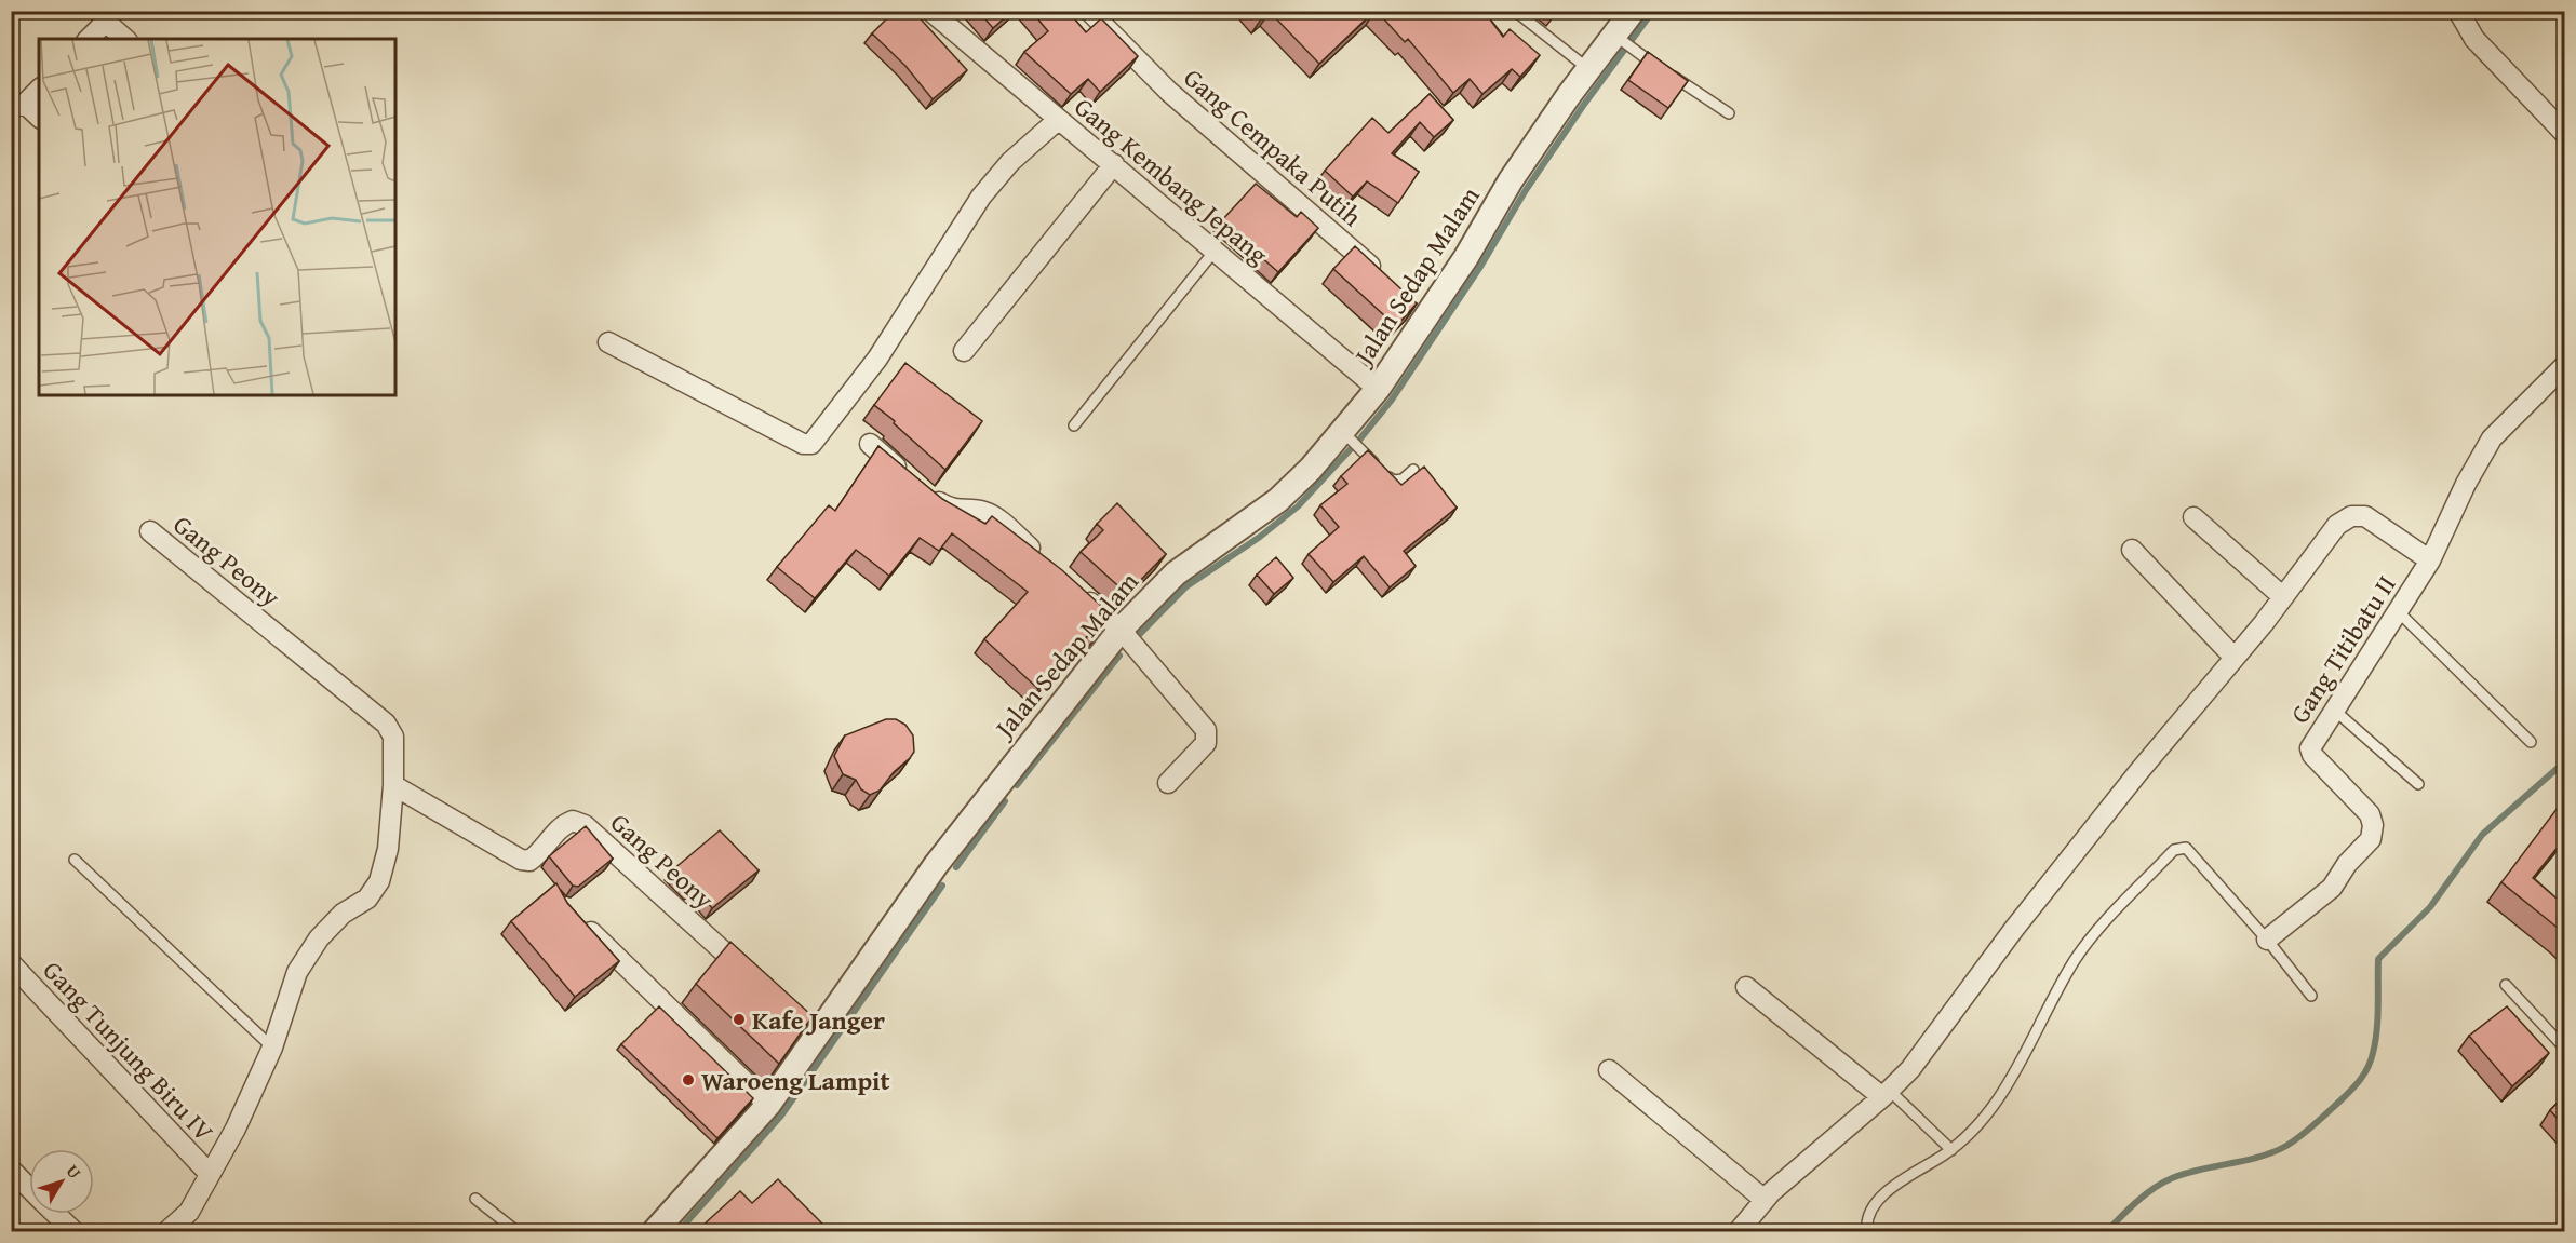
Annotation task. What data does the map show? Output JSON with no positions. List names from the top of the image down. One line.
{"streets":{"street":["Gang Cempaka Putih","Gang Kembang Jepang","Jalan Sedap Malam","Gang Peony","Gang Titibatu II","Gang Tunjung Biru IV"]},"crossings":[["Gang Kembang Jepang","Jalan Sedap Malam"],["Gang Peony","Gang Tunjung Biru IV"]],"places":["Kafe Janger","Waroeng Lampit"],"north":"top right"}
